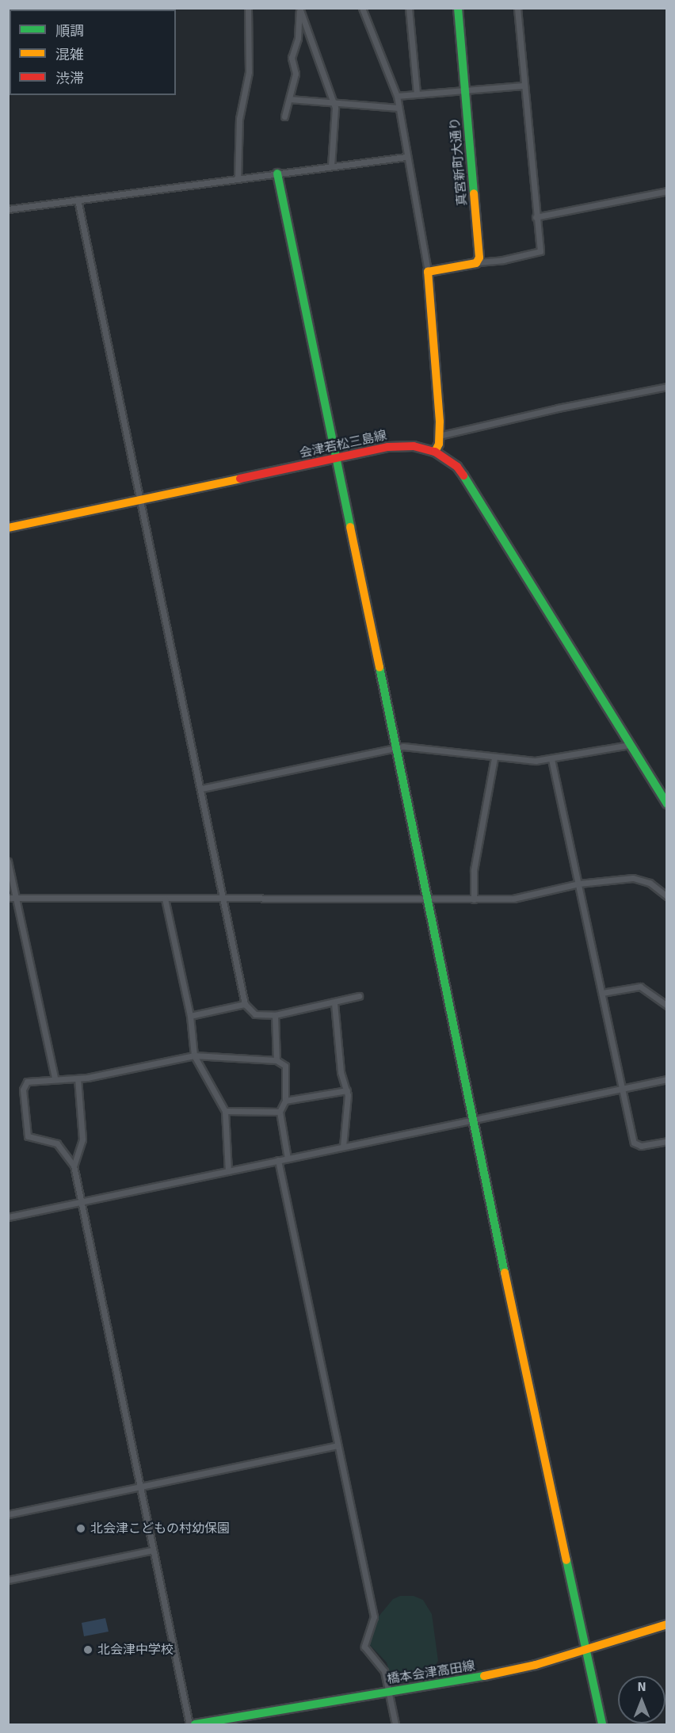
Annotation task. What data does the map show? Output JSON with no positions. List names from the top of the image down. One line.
{"streets":{"street":["真宮新町大通り","会津若松三島線","橋本会津高田線"]},"places":["北会津こどもの村幼保園","北会津中学校"],"legend":["順調","混雑","渋滞"],"north":"top"}
